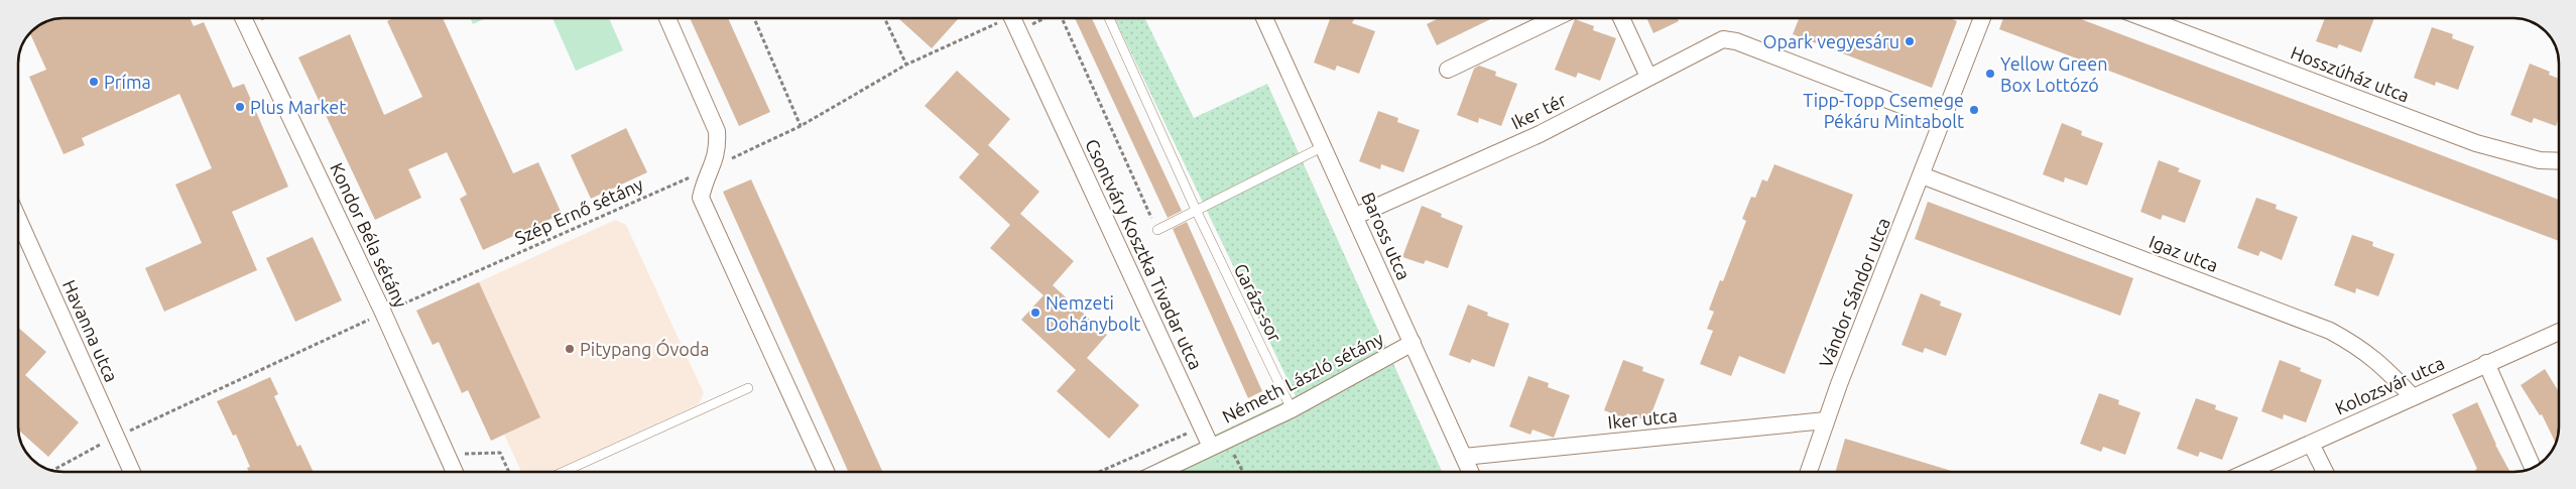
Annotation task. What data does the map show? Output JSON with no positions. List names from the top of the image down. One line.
{"streets":{"street":["Hosszúház utca","Iker tér","Kondor Béla sétány","Baross utca","Igaz utca","Csontváry Kosztka Tivadar utca","Vándor Sándor utca","Havanna utca","Németh László sétány","Kolozsvár utca","Iker utca"],"lane":["Garázs-sor"],"path":["Szép Ernő sétány"]},"crossings":[["Iker tér","Baross utca"],["Iker tér","Vándor Sándor utca"],["Szép Ernő sétány","Kondor Béla sétány"],["Szép Ernő sétány","Csontváry Kosztka Tivadar utca"],["Baross utca","Németh László sétány"],["Baross utca","Iker utca"],["Igaz utca","Vándor Sándor utca"],["Igaz utca","Kolozsvár utca"],["Csontváry Kosztka Tivadar utca","Németh László sétány"],["Vándor Sándor utca","Iker utca"],["Garázs-sor","Németh László sétány"]],"places":["Opark vegyesáru","Yellow Green Box Lottózó","Príma","Plus Market","Tipp-Topp Csemege Pékáru Mintabolt","Nemzeti Dohánybolt","Pitypang Óvoda"]}
